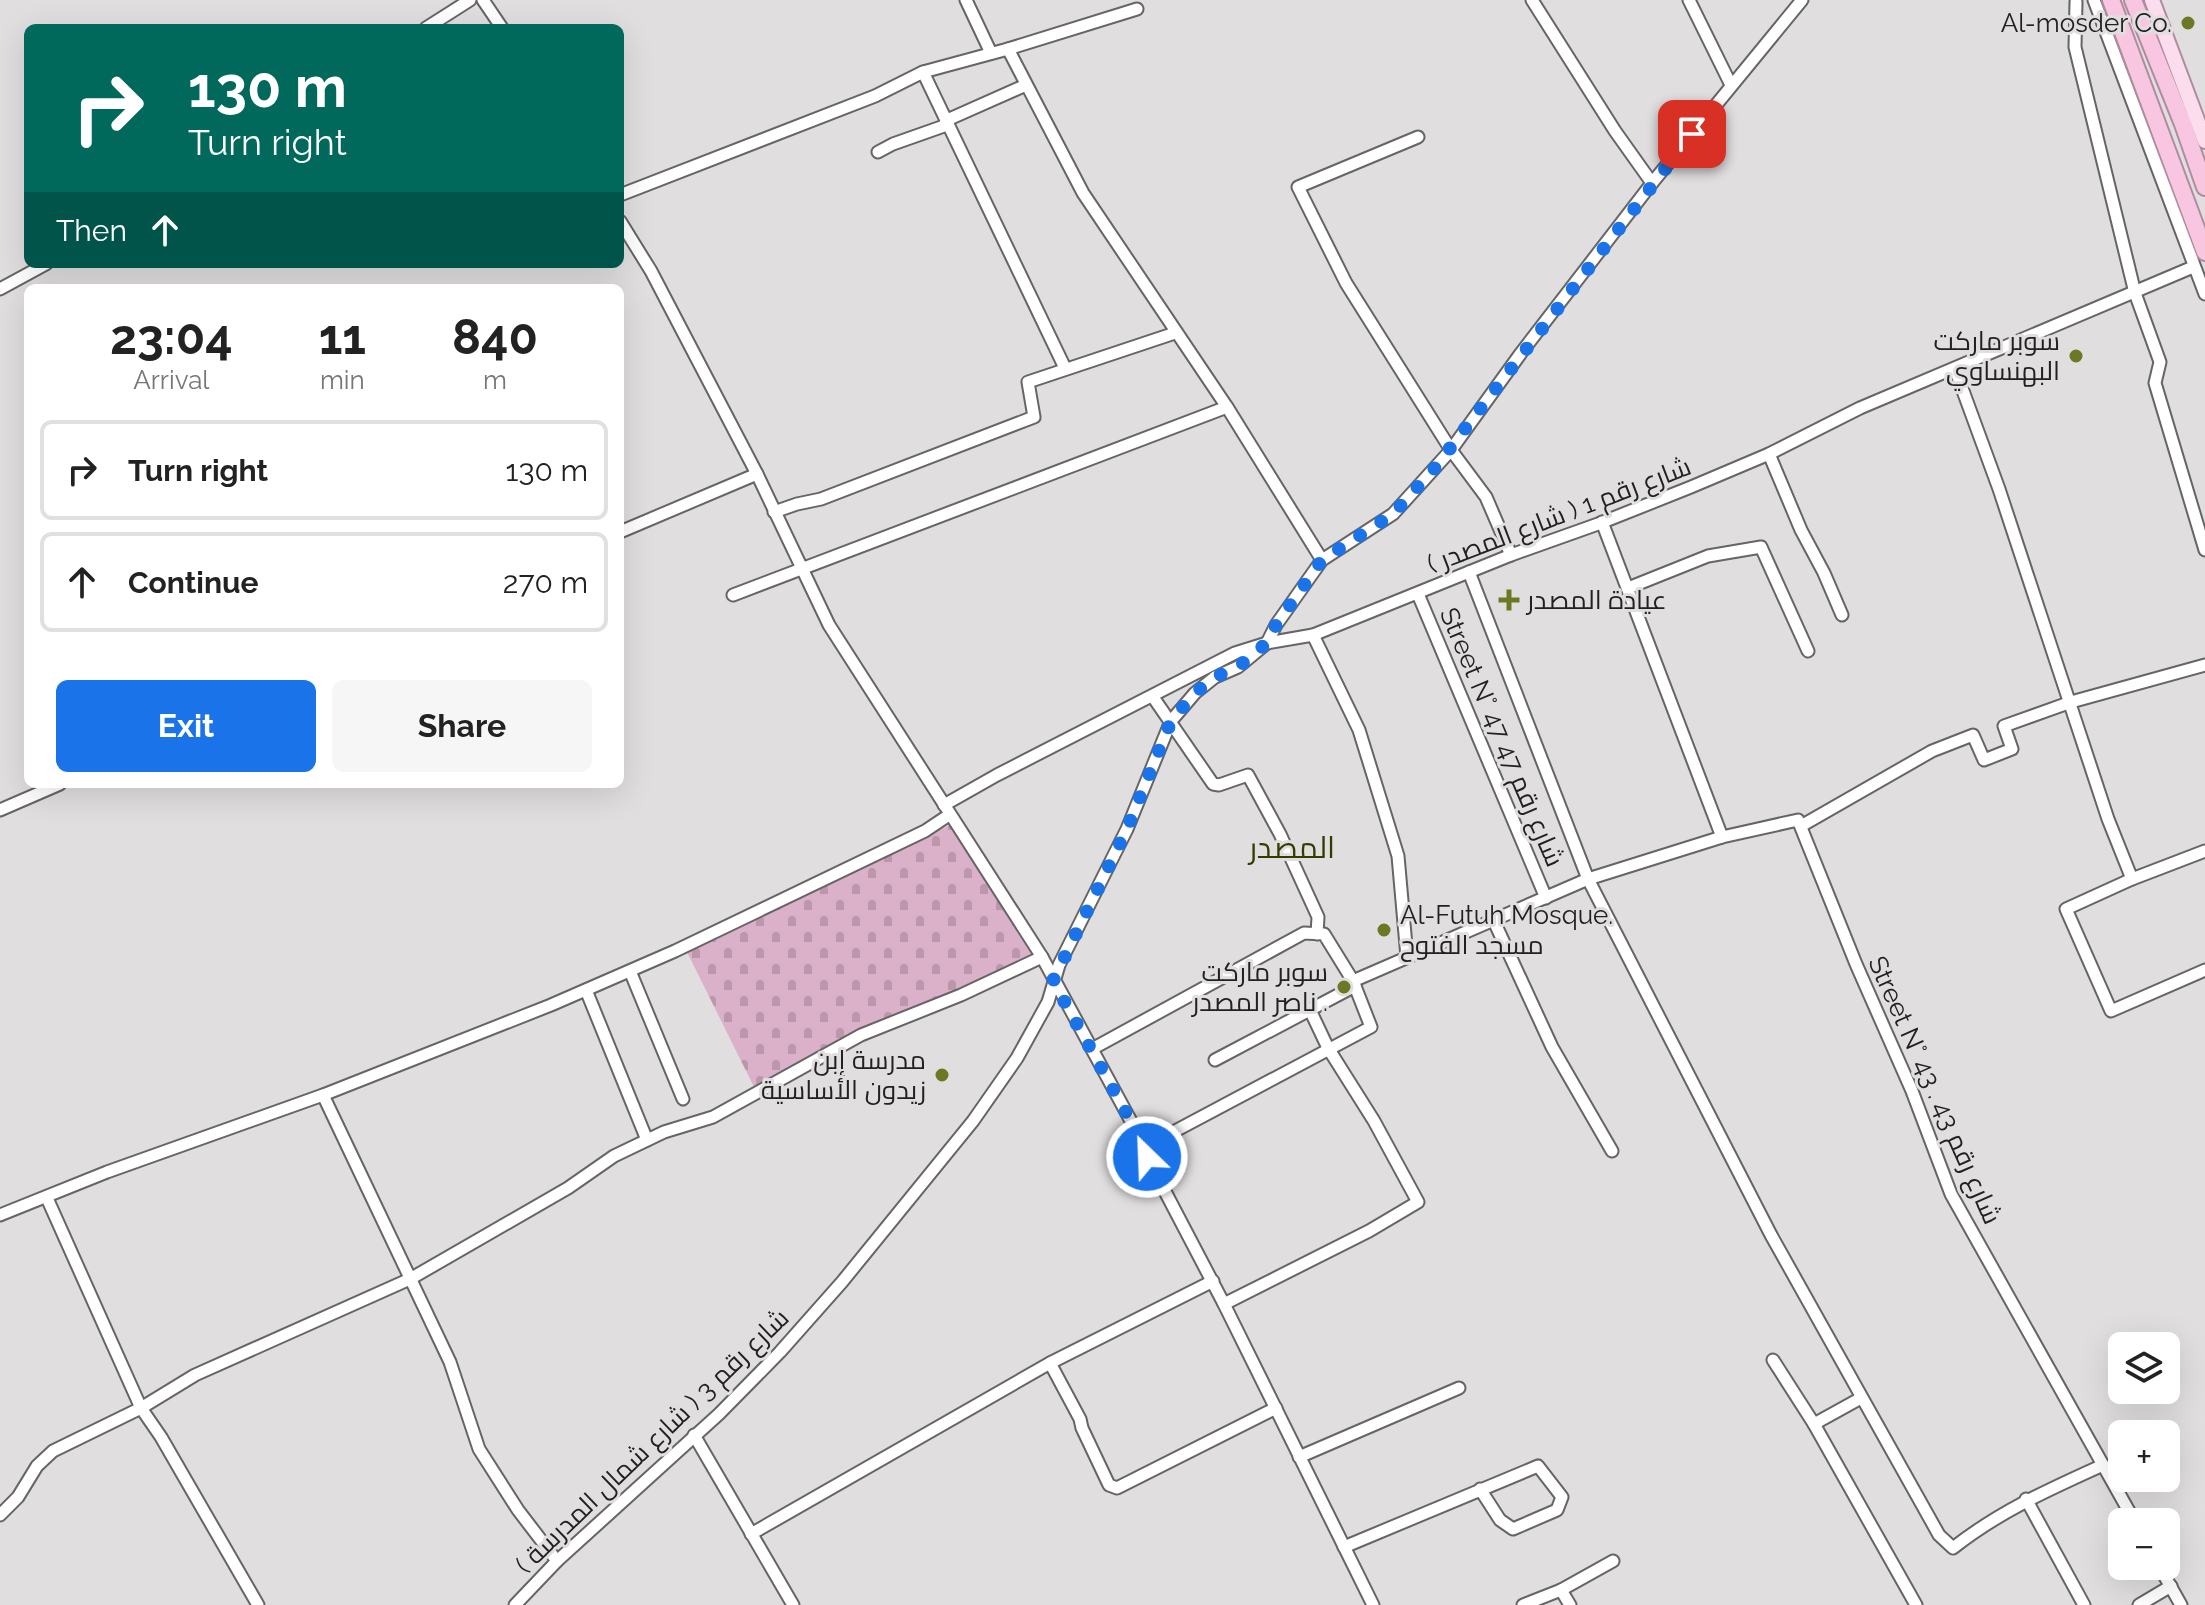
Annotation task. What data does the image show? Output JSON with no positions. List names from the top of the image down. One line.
{"streets":{"street":["شارع رقم 1 ( شارع المصدر )","Street N° 47 شارع رقم 47","Street N° 43 . شارع رقم 43","شارع رقم 3 ( شارع شمال المدرسة )"]},"crossings":[["شارع رقم 1 ( شارع المصدر )","Street N° 47 شارع رقم 47"],["شارع رقم 1 ( شارع المصدر )","شارع رقم 3 ( شارع شمال المدرسة )"]],"districts":["المصدر"],"places":{"other":["Al-mosder Co.","سوبر ماركت البهنساوي","Al-Futuh Mosque. مسجد الفتوح","سوبر ماركت ناصر المصدر .","مدرسة إبن زيدون الأساسية"],"health":["عيادة المصدر"]},"page":{"turn":["130 m","Turn right"],"then":"Then","eta":["23:04","Arrival","11","min","840","m"],"list":[{"name":"Turn right","value":"130 m"},{"name":"Continue","value":"270 m"}],"buttons":["Exit","Share"],"map_buttons":["+","−"]}}
